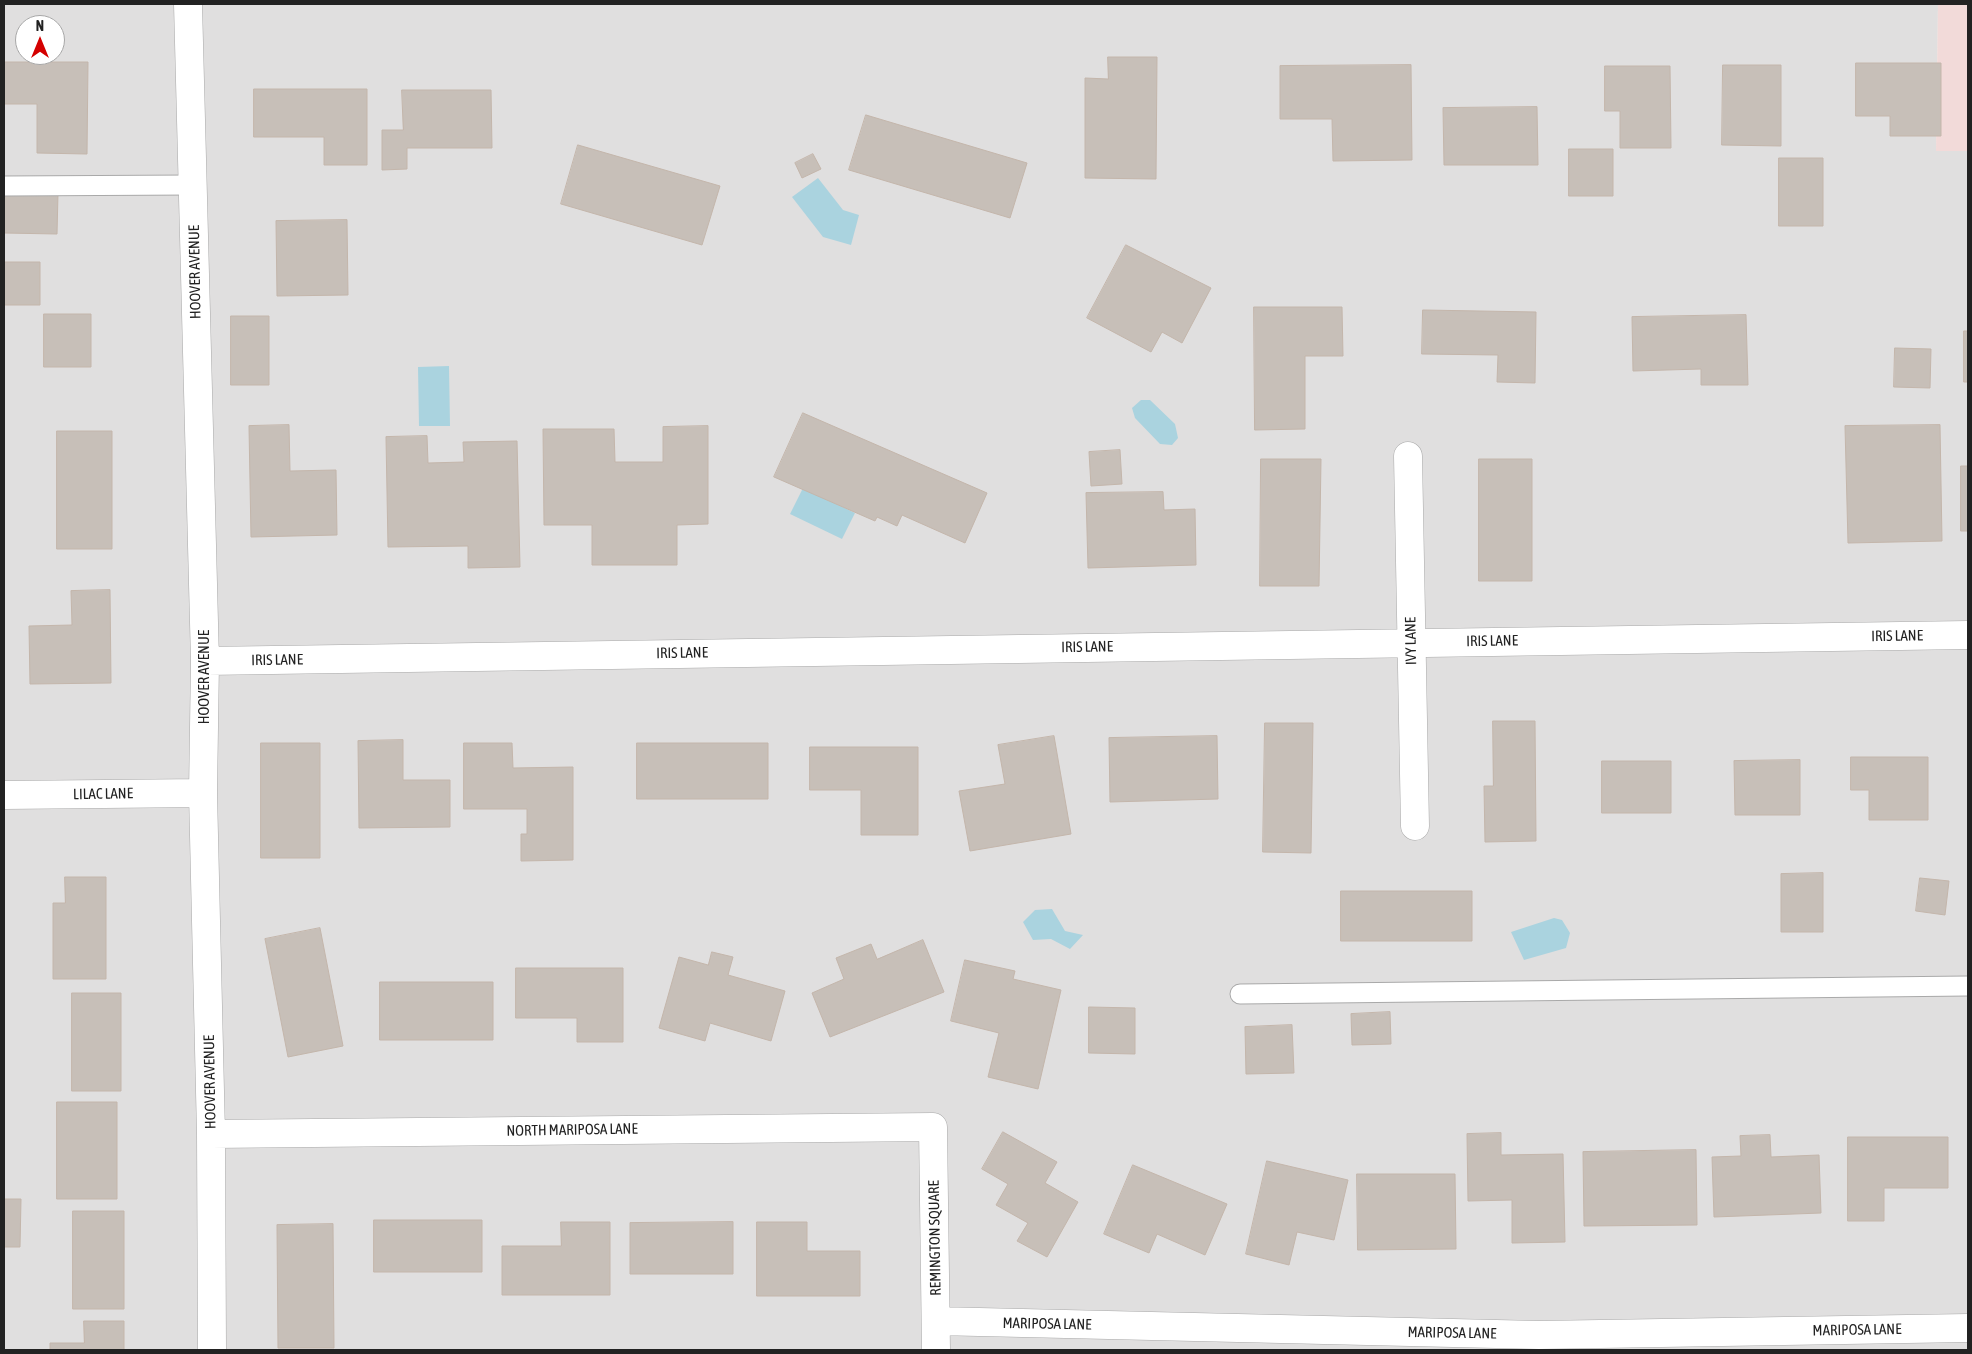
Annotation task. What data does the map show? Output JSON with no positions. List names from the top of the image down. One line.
{"streets":{"street":["HOOVER AVENUE","IRIS LANE","IVY LANE","LILAC LANE","NORTH MARIPOSA LANE","REMINGTON SQUARE","MARIPOSA LANE"]},"crossings":[["HOOVER AVENUE","IRIS LANE"],["HOOVER AVENUE","LILAC LANE"],["HOOVER AVENUE","NORTH MARIPOSA LANE"],["IRIS LANE","IVY LANE"],["NORTH MARIPOSA LANE","REMINGTON SQUARE"],["REMINGTON SQUARE","MARIPOSA LANE"]],"north":"top"}
